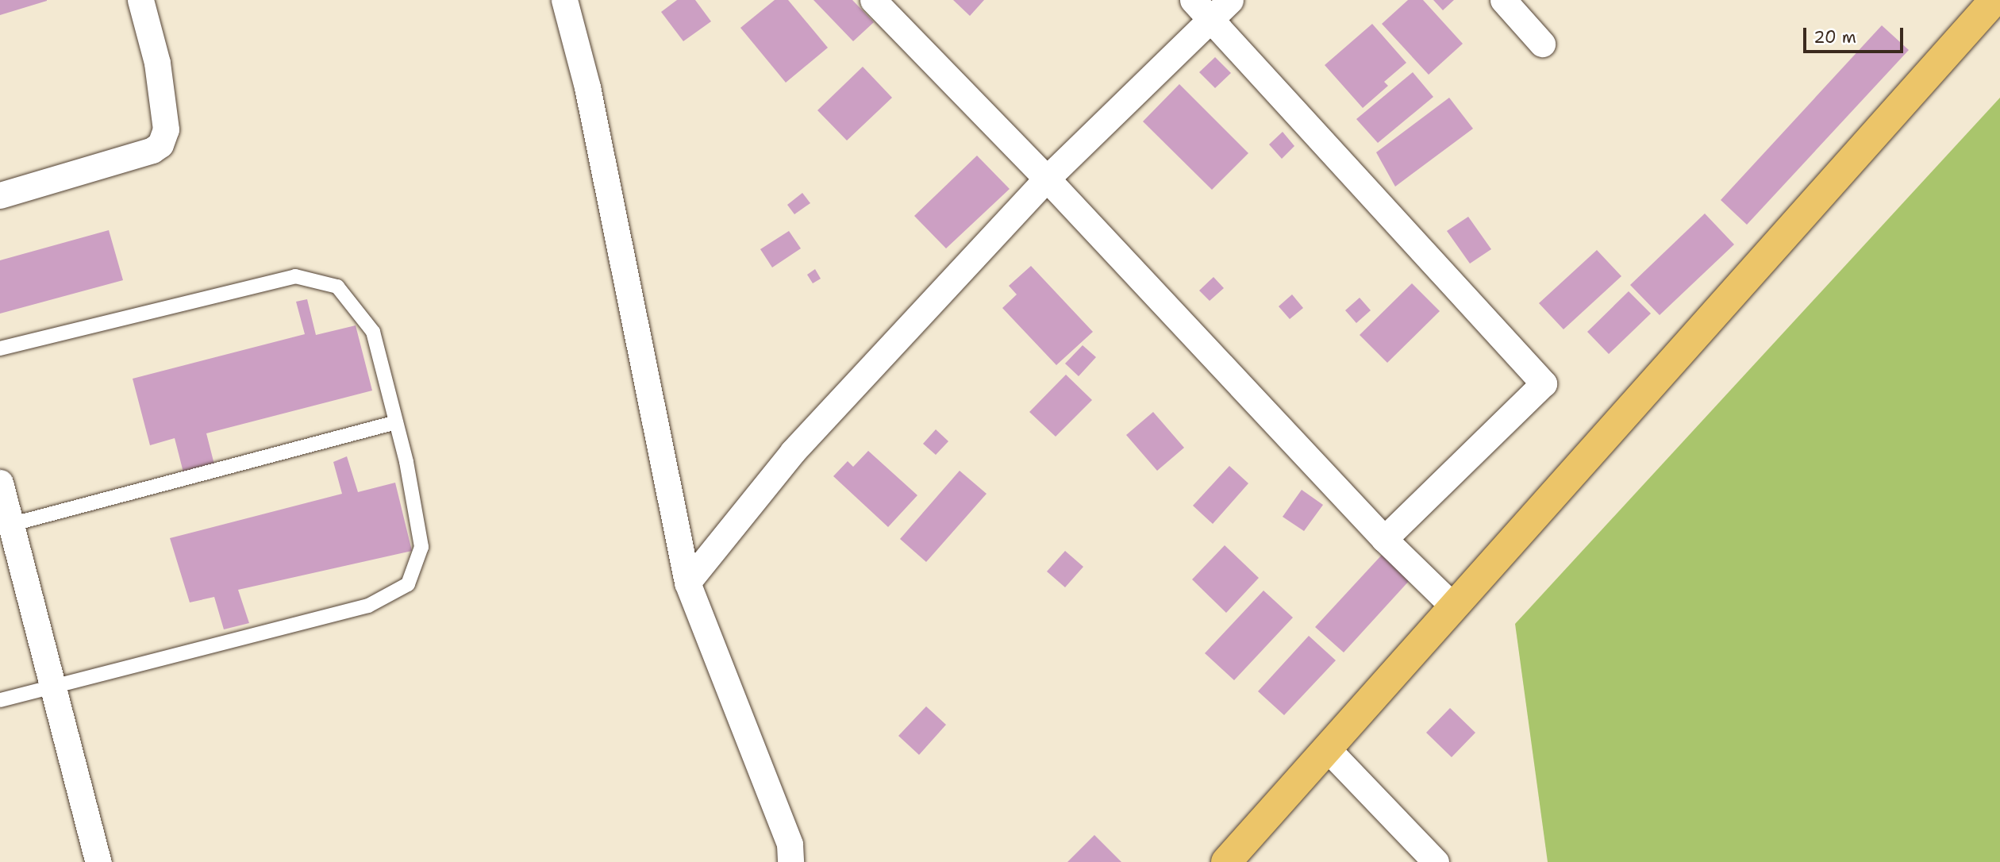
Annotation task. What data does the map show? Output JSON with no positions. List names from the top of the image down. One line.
{"scale_bar":"20 m"}
